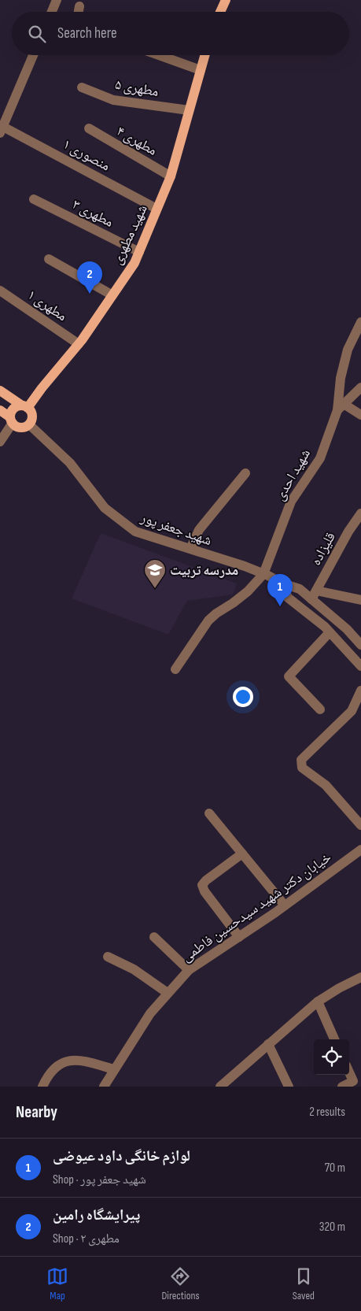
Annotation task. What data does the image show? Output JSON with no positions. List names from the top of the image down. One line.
{"streets":{"main road":["شهید مطهری"],"street":["مطهری ۵","مطهری ۴","منصوری ۱","مطهری ۳","مطهری ۱","شهید احدی","شهید جعفر پور","قلیزاده","خیابان دکتر شهید سیدحسین فاطمی"]},"crossings":[["مطهری ۵","شهید مطهری"],["مطهری ۴","شهید مطهری"],["منصوری ۱","شهید مطهری"],["مطهری ۳","شهید مطهری"],["شهید مطهری","مطهری ۱"],["شهید مطهری","شهید جعفر پور"],["شهید احدی","شهید جعفر پور"],["شهید جعفر پور","قلیزاده"]],"places":{"school or university":["مدرسه تربیت"]},"page":{"search":"Search here","pins":["2","1"],"heading":["Nearby","2 results"],"list":[{"mark":"1","name":"لوازم خانگی داود عیوضی","note":"Shop · شهید جعفر پور","value":"70 m"},{"mark":"2","name":"پیرایشگاه ‌رامین","note":"Shop · مطهری ۲","value":"320 m"}],"nav":["Map","Directions","Saved"]}}
